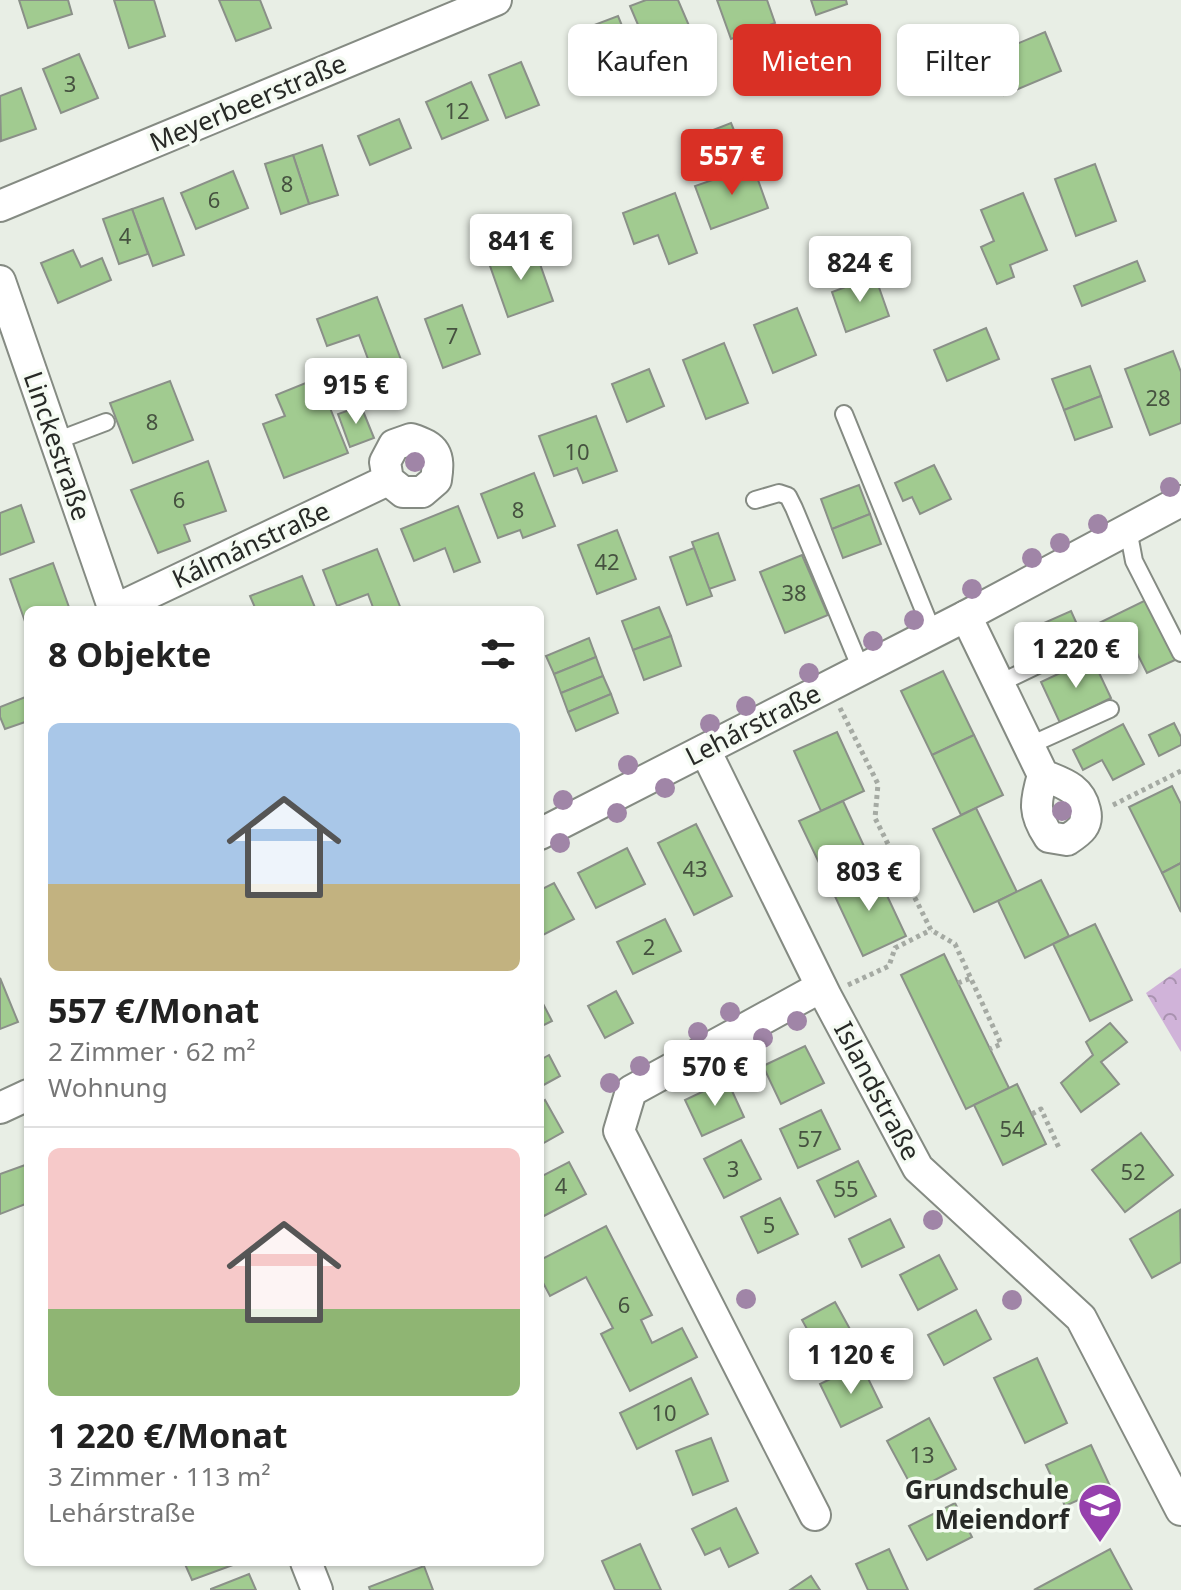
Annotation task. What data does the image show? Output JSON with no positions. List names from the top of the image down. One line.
{"streets":{"street":["Meyerbeerstraße","Linckestraße","Kálmánstraße","Lehárstraße","Islandstraße"]},"crossings":[["Lehárstraße","Islandstraße"]],"places":{"school or university":["Grundschule Meiendorf"]},"house_numbers":["3","12","8","6","4","7","28","8","10","6","8","42","38","43","2","54","57","3","52","4","55","5","6","10","13"],"page":{"chip":["Kaufen","Mieten","Filter"],"price":["557 €","841 €","824 €","915 €","1 220 €","803 €","570 €","1 120 €"],"heading":"8 Objekte","list":[{"name":"557 €/Monat","note":"2 Zimmer · 62 m² · Wohnung"},{"name":"1 220 €/Monat","note":"3 Zimmer · 113 m² · Lehárstraße"}]}}
